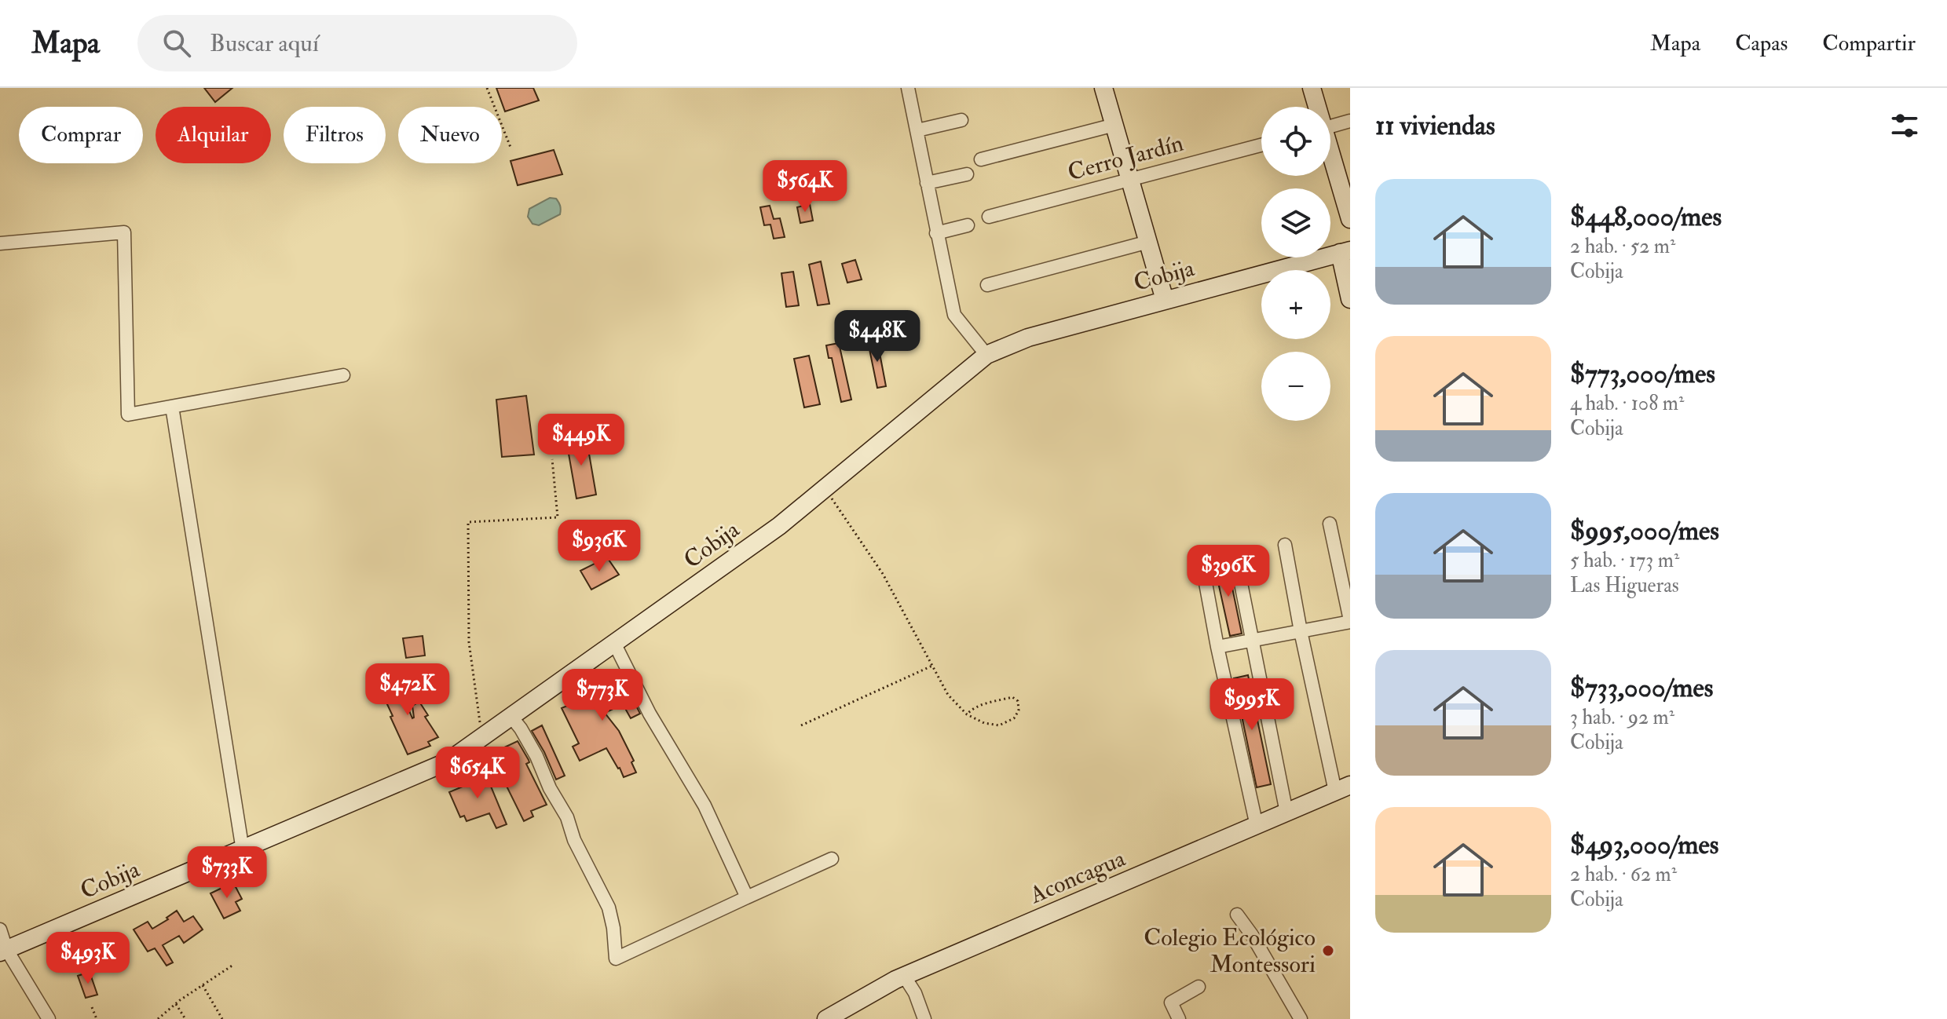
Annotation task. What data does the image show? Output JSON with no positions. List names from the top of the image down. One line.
{"streets":{"street":["Cerro Jardín","Cobija","Aconcagua"]},"places":["Colegio Ecológico Montessori"],"page":{"header":"Mapa","search":"Buscar aquí","nav":["Mapa","Capas","Compartir"],"heading":"11 viviendas","map_buttons":["+","−"],"chip":["Comprar","Alquilar","Filtros","Nuevo"],"price":["$564K","$448K","$449K","$936K","$396K","$472K","$773K","$995K","$654K","$733K","$493K"],"list":[{"name":"$448,000/mes","note":"2 hab. · 52 m² · Cobija"},{"name":"$773,000/mes","note":"4 hab. · 108 m² · Cobija"},{"name":"$995,000/mes","note":"5 hab. · 173 m² · Las Higueras"},{"name":"$733,000/mes","note":"3 hab. · 92 m² · Cobija"},{"name":"$493,000/mes","note":"2 hab. · 62 m² · Cobija"}]}}
